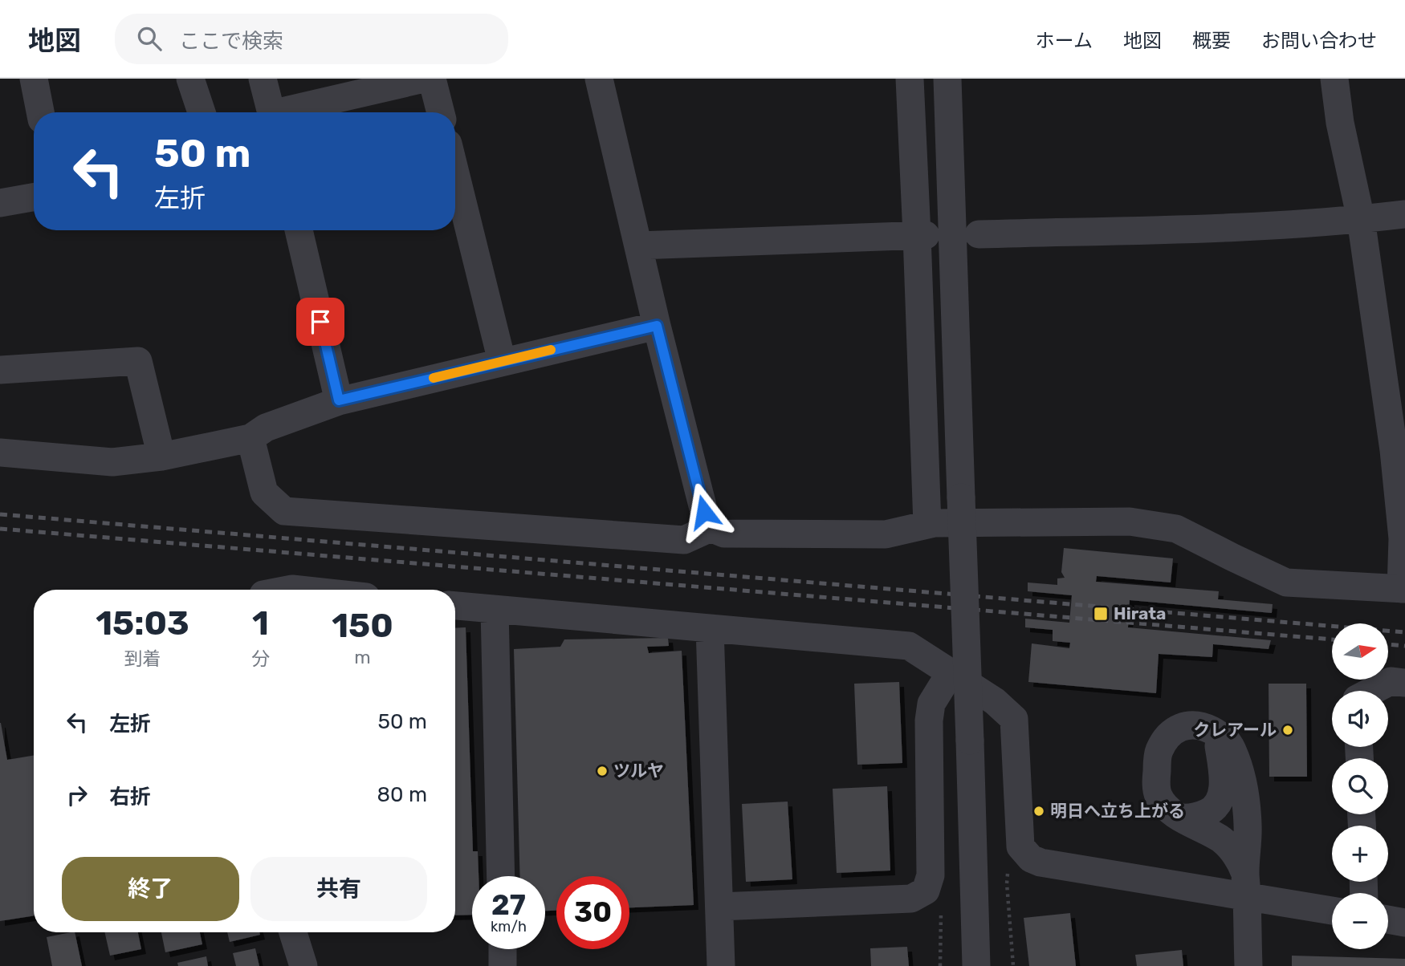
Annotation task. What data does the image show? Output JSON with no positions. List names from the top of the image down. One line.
{"places":{"transit":["Hirata"],"other":["クレアール","ツルヤ","明日へ立ち上がる"]},"north":"right","page":{"header":"地図","search":"ここで検索","nav":["ホーム","地図","概要","お問い合わせ"],"turn":["50 m","左折"],"eta":["15:03","到着","1","分","150","m"],"map_buttons":["+","−"],"list":[{"name":"左折","value":"50 m"},{"name":"右折","value":"80 m"}],"buttons":["終了","共有"],"speed":"27 km/h","limit":"30"}}
